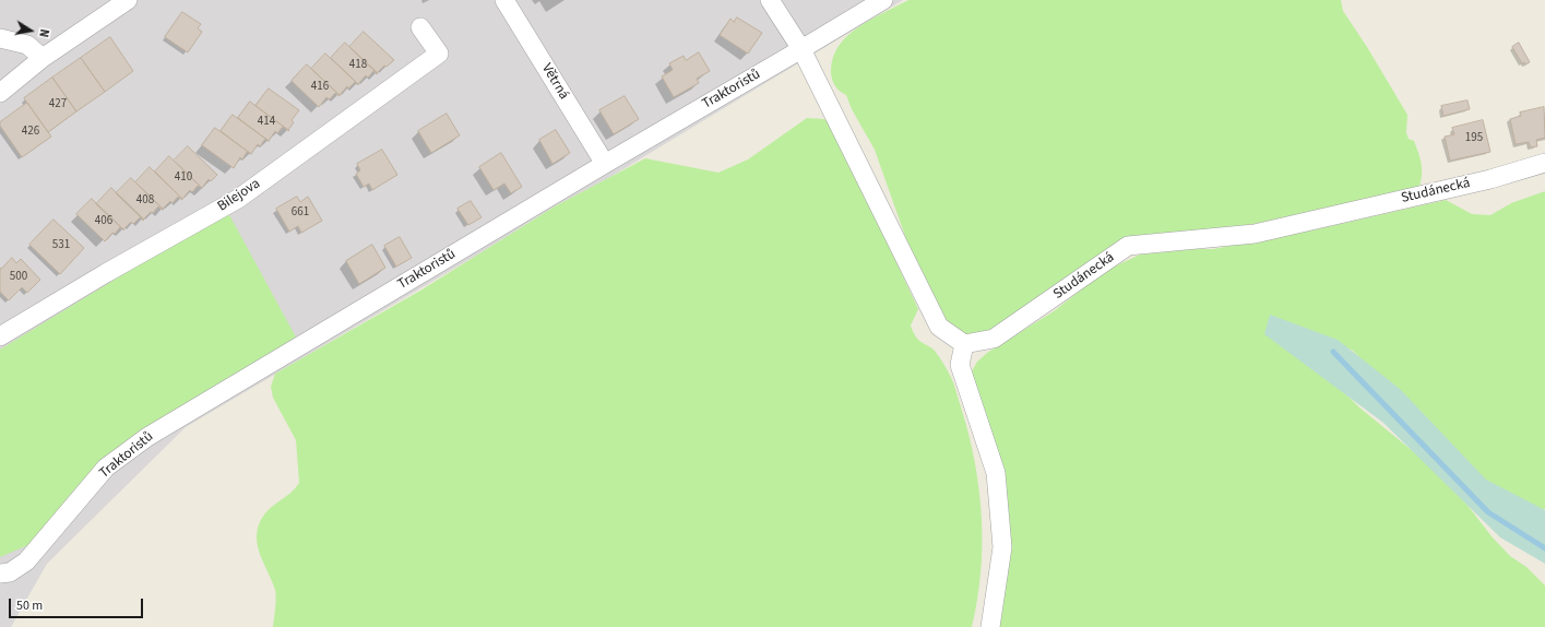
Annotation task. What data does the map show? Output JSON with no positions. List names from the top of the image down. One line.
{"streets":{"street":["Větrná","Traktoristů","Studánecká","Bilejova"]},"crossings":[["Větrná","Traktoristů"]],"house_numbers":["418","416","427","414","426","195","410","408","661","406","531","500"],"scale_bar":"50 m","north":"right"}
